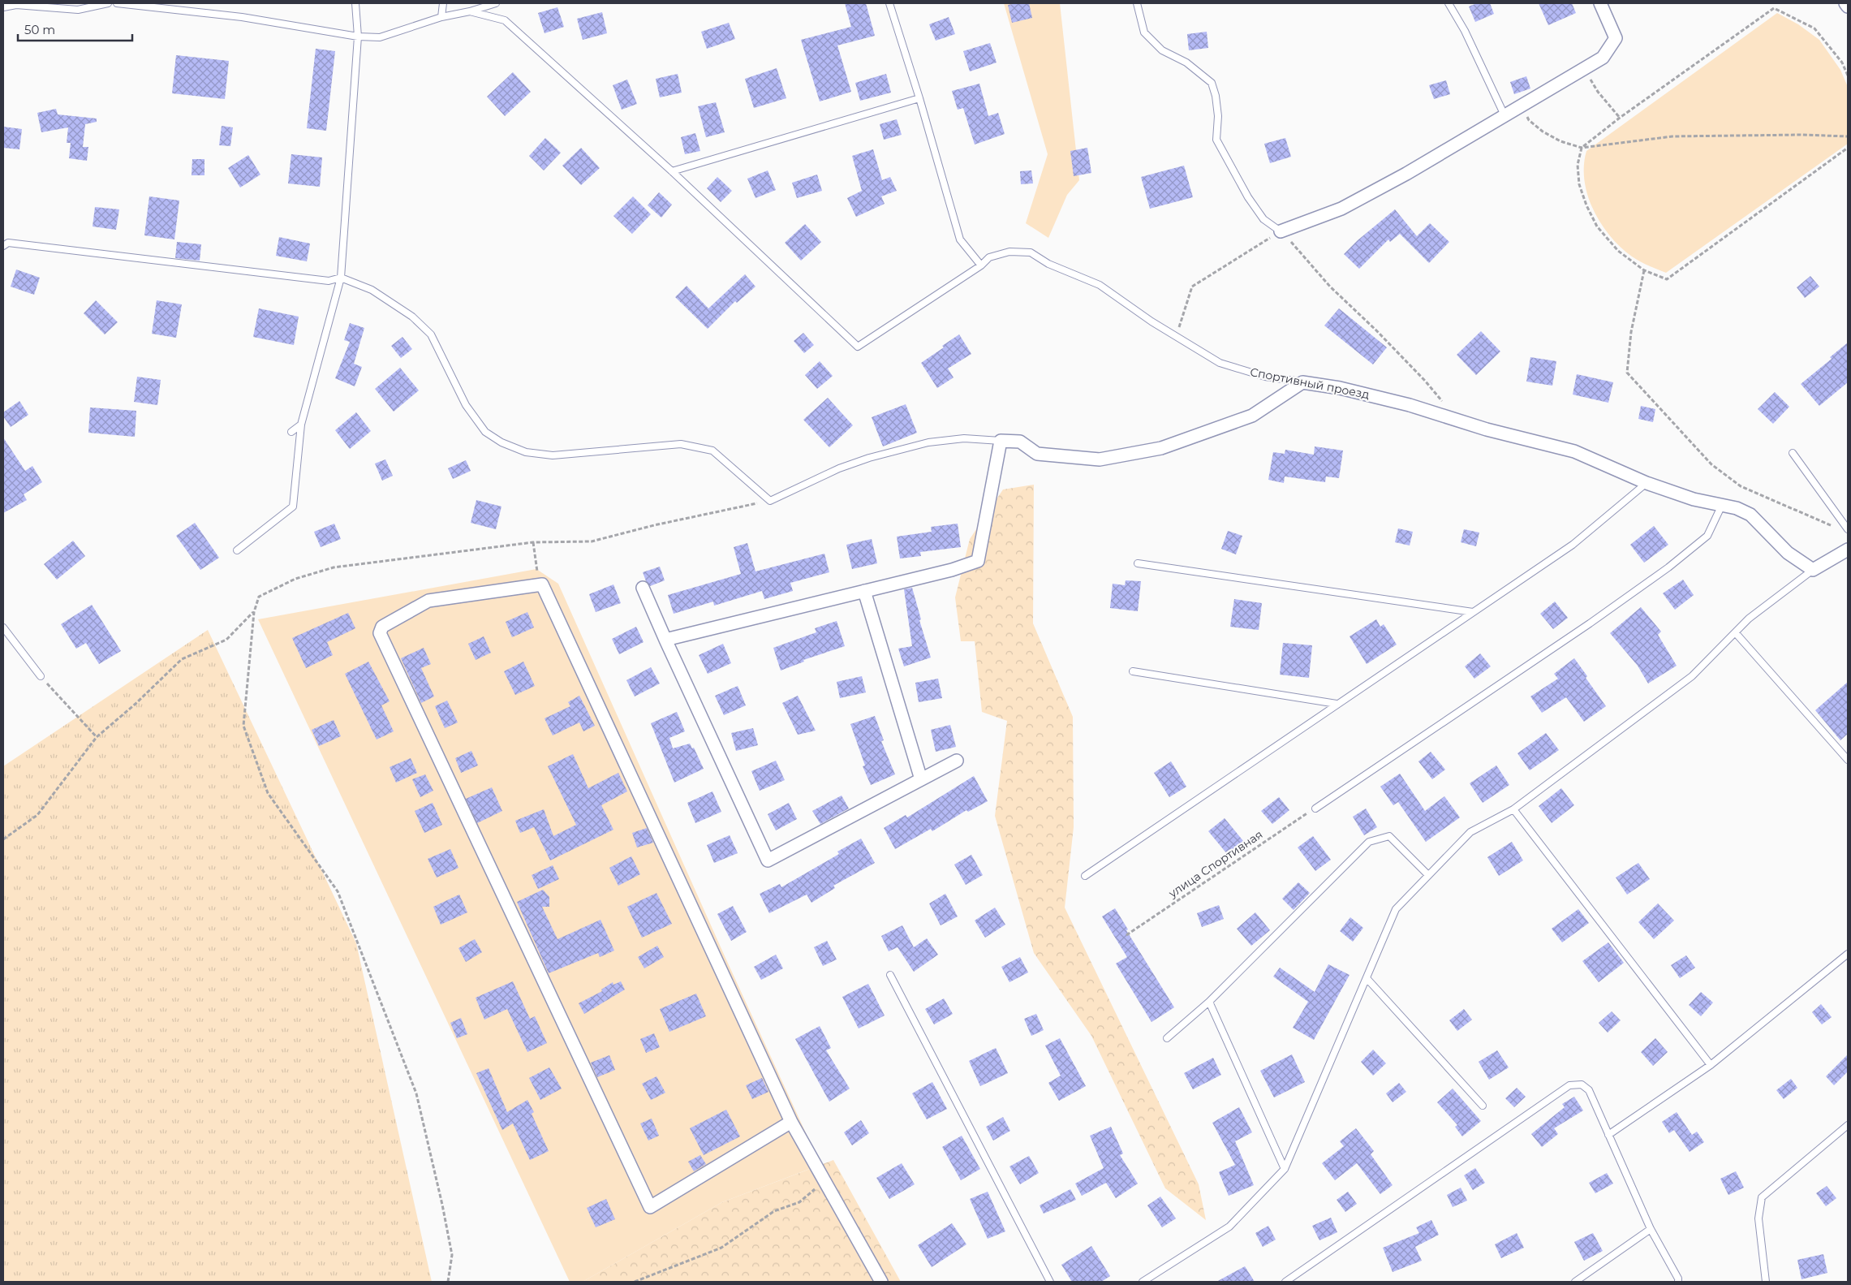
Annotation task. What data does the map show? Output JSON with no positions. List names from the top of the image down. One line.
{"streets":{"street":["Спортивный проезд"],"path":["улица Спортивная"]},"scale_bar":"50 m"}
